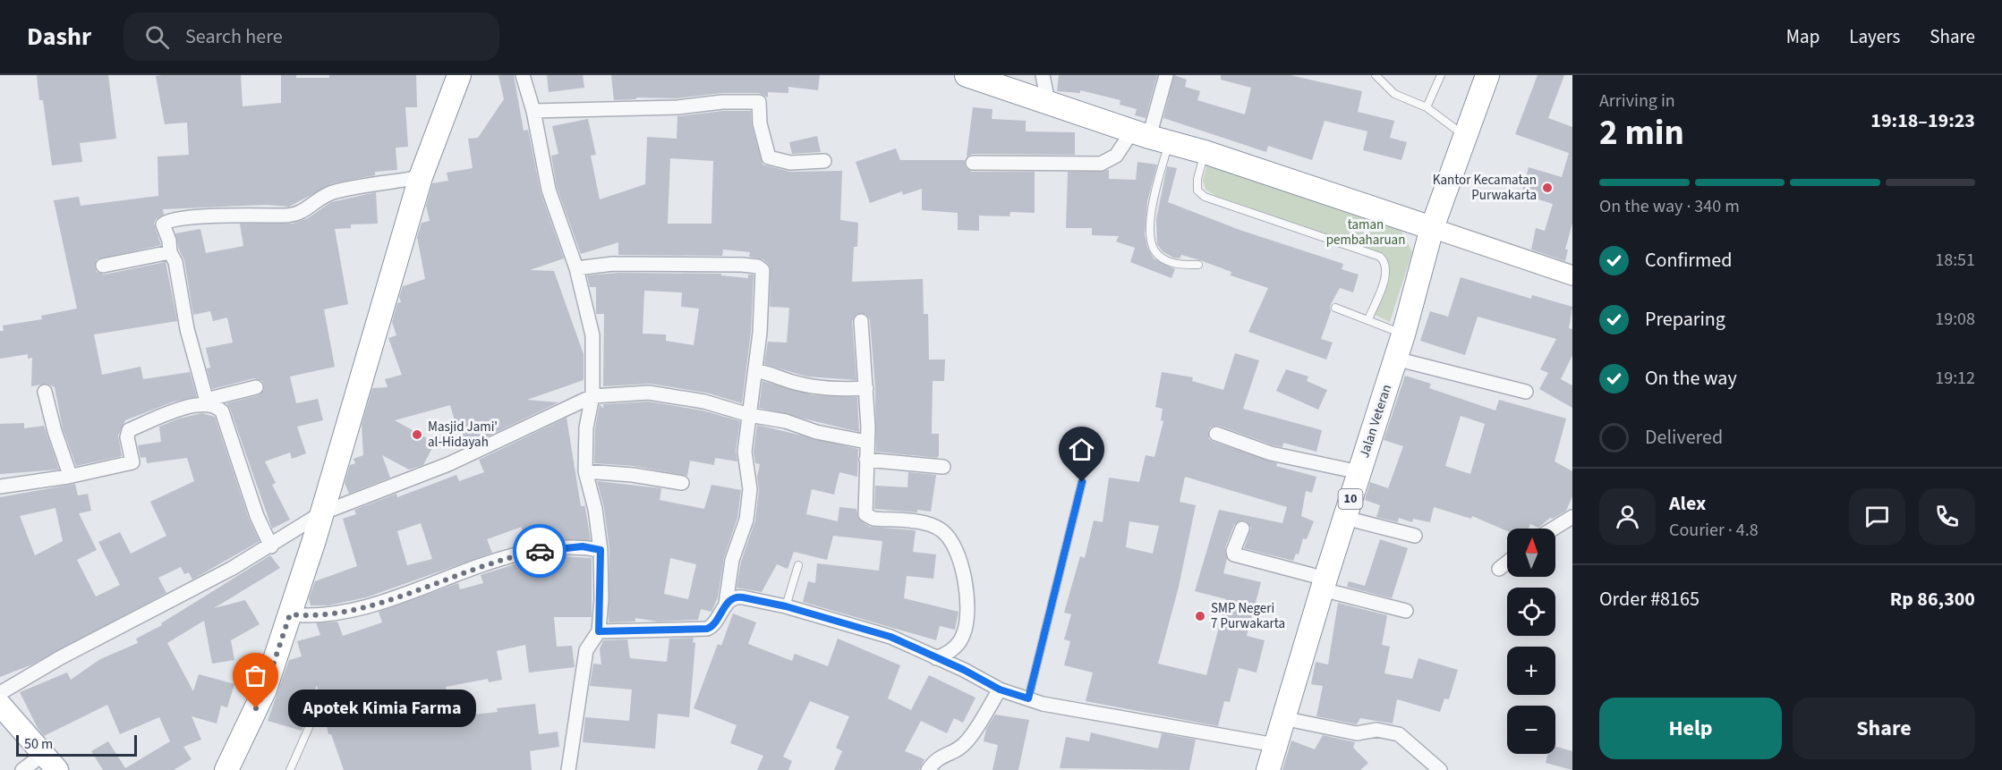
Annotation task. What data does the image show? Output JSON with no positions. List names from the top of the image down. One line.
{"streets":{"highway":["Jalan Veteran","10"]},"parks":["taman pembaharuan"],"places":["Kantor Kecamatan Purwakarta","Masjid Jami' al-Hidayah","SMP Negeri 7 Purwakarta","Apotek Kimia Farma"],"scale_bar":"50 m","north":"top","page":{"header":"Dashr","search":"Search here","nav":["Map","Layers","Share"],"heading":["2 min","Arriving in","19:18–19:23"],"panel":["Alex","Courier · 4.8","Order #8165","Rp 86,300"],"bar":"On the way · 340 m","list":[["Confirmed","18:51"],["Preparing","19:08"],["On the way","19:12"],"Delivered"],"map_buttons":["+","−"],"buttons":["Help","Share"],"bubble":"Apotek Kimia Farma","scale":"50 m"}}
